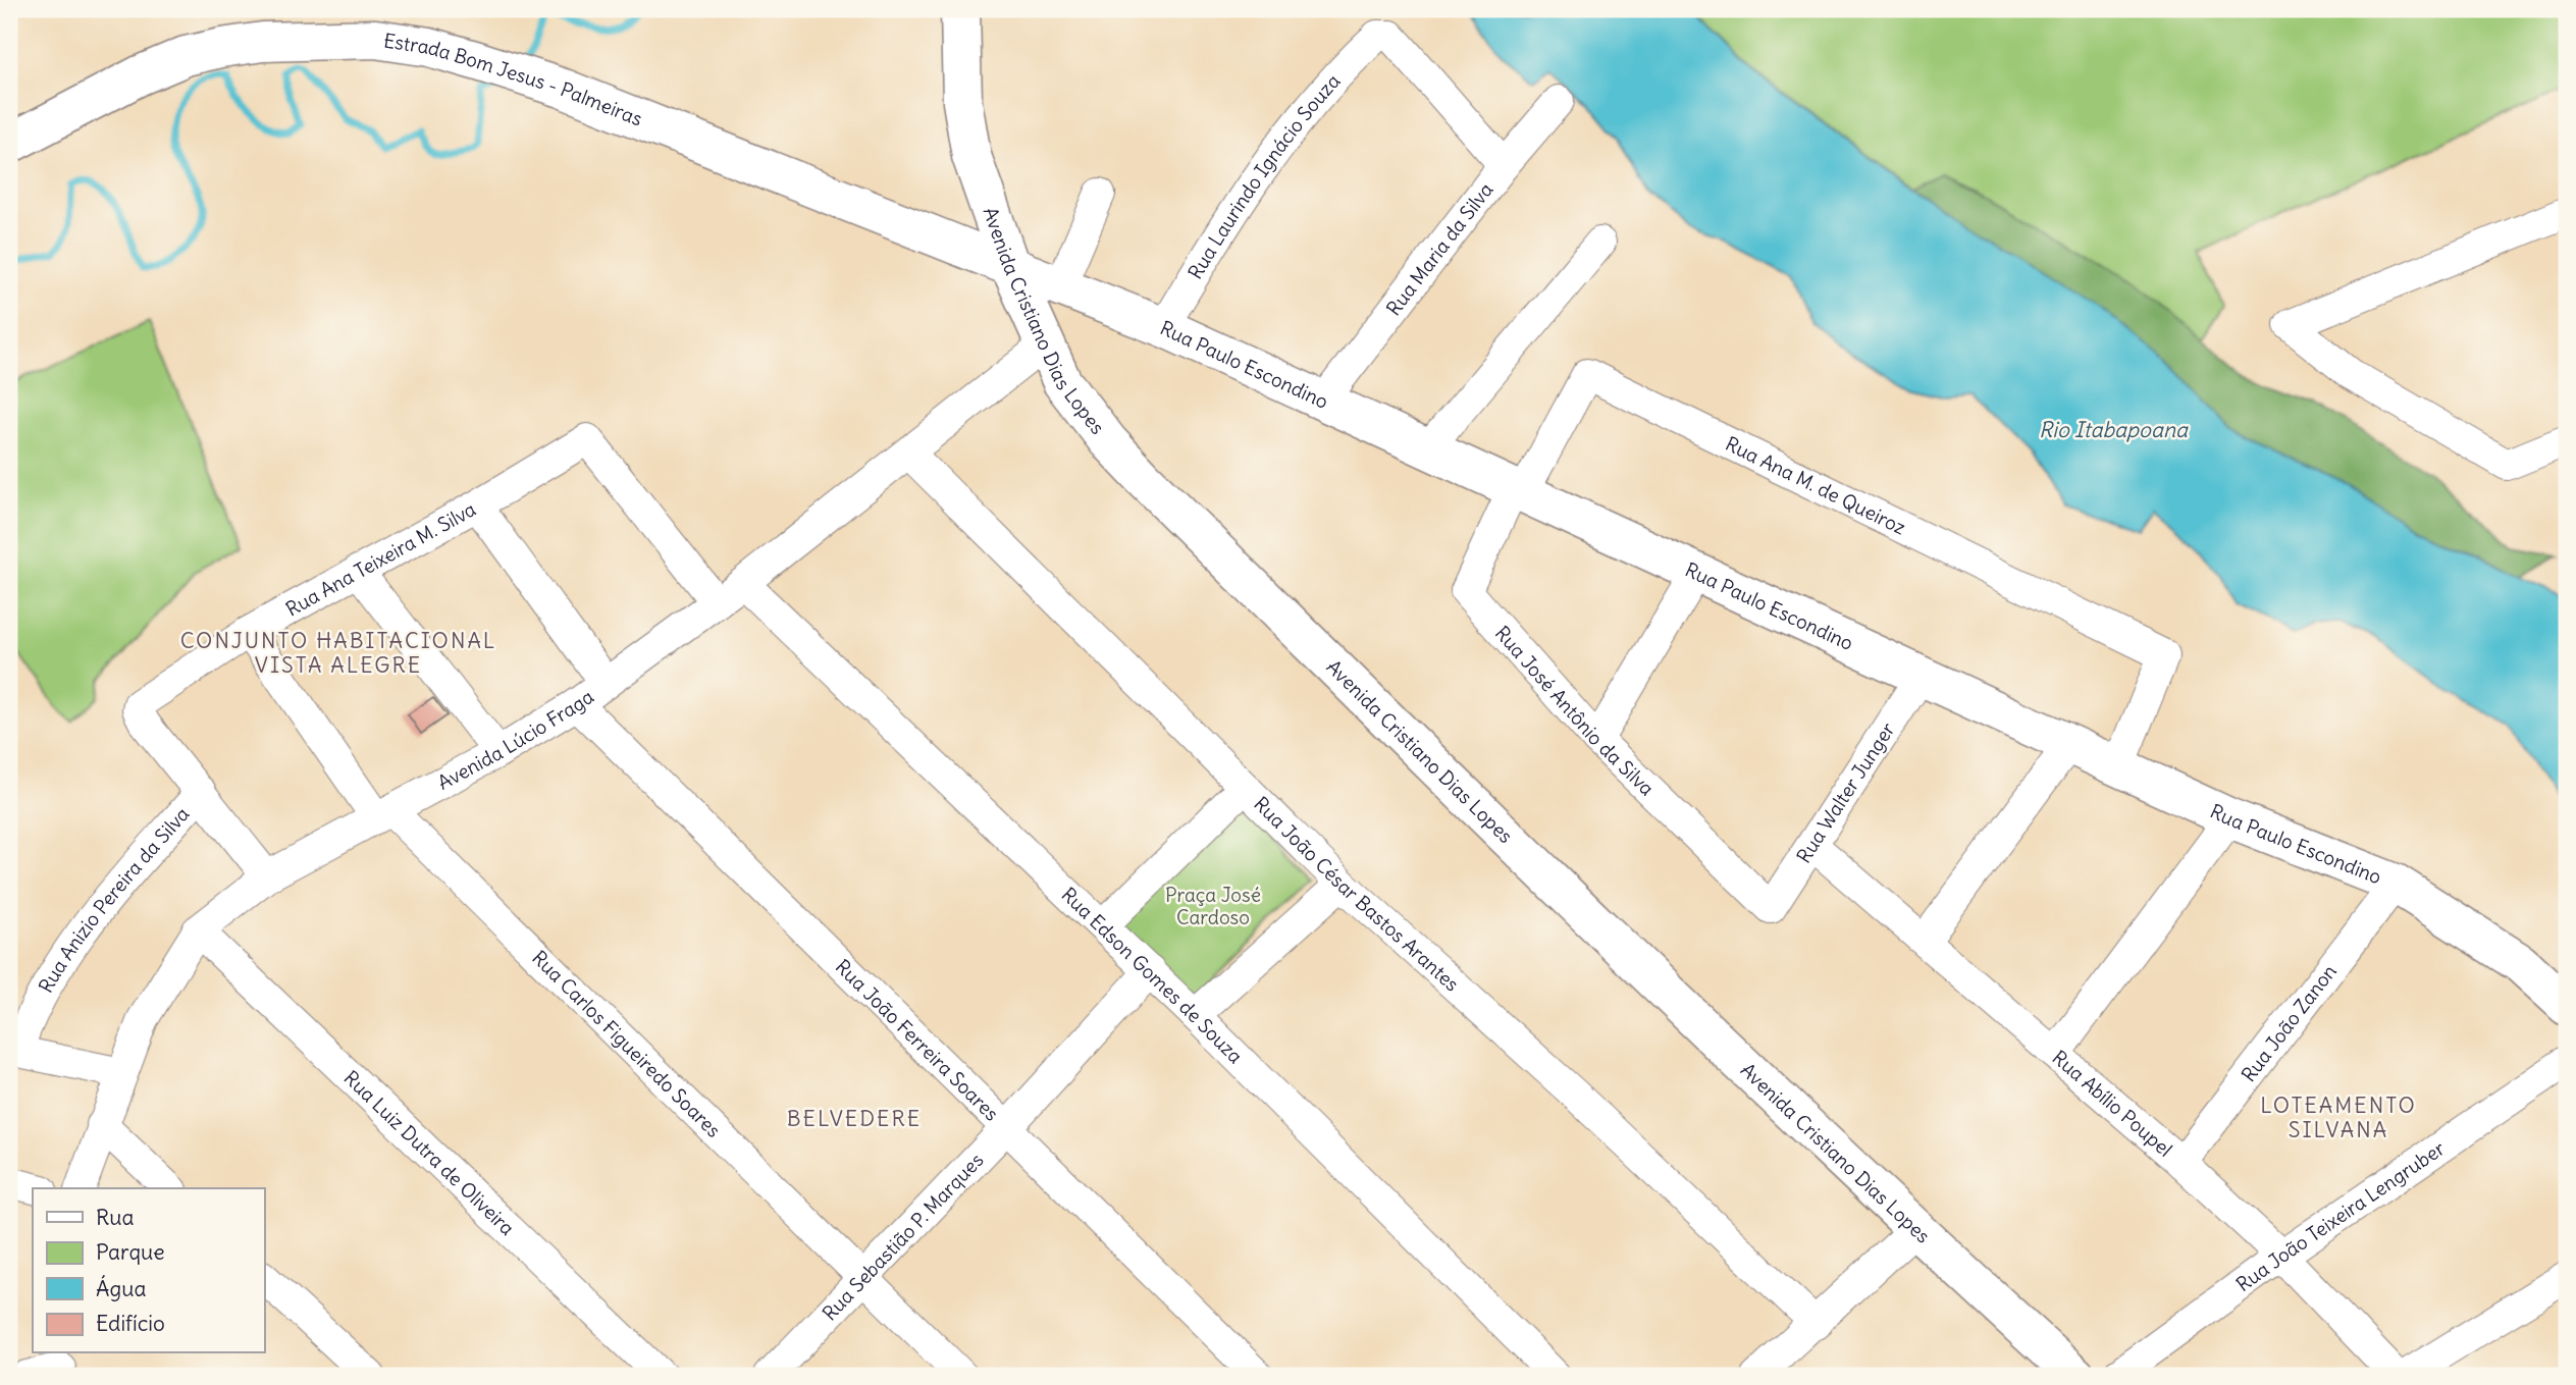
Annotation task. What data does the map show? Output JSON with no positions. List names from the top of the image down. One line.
{"streets":{"main road":["Estrada Bom Jesus - Palmeiras","Avenida Cristiano Dias Lopes","Rua Paulo Escondino"],"street":["Rua Laurindo Ignácio Souza","Rua Maria da Silva","Rua Ana M. de Queiroz","Rua Ana Teixeira M. Silva","Rua José Antônio da Silva","Avenida Lúcio Fraga","Rua Walter Junger","Rua João César Bastos Arantes","Rua Anizio Pereira da Silva","Rua Edson Gomes de Souza","Rua João Zanon","Rua João Ferreira Soares","Rua Carlos Figueiredo Soares","Rua Abílio Poupel","Rua Luiz Dutra de Oliveira","Rua João Teixeira Lengruber","Rua Sebastião P. Marques"]},"crossings":[["Estrada Bom Jesus - Palmeiras","Avenida Cristiano Dias Lopes"],["Estrada Bom Jesus - Palmeiras","Rua Paulo Escondino"],["Rua Laurindo Ignácio Souza","Rua Maria da Silva"],["Rua Laurindo Ignácio Souza","Rua Paulo Escondino"],["Rua Maria da Silva","Rua Paulo Escondino"],["Avenida Cristiano Dias Lopes","Rua Paulo Escondino"],["Avenida Cristiano Dias Lopes","Avenida Lúcio Fraga"],["Rua Paulo Escondino","Rua Ana M. de Queiroz"],["Rua Paulo Escondino","Rua José Antônio da Silva"],["Rua Paulo Escondino","Rua Walter Junger"],["Rua Paulo Escondino","Rua João Zanon"],["Rua Ana M. de Queiroz","Rua José Antônio da Silva"],["Rua Ana Teixeira M. Silva","Avenida Lúcio Fraga"],["Rua Ana Teixeira M. Silva","Rua Anizio Pereira da Silva"],["Rua Ana Teixeira M. Silva","Rua Carlos Figueiredo Soares"],["Rua José Antônio da Silva","Rua Walter Junger"],["Avenida Lúcio Fraga","Rua João César Bastos Arantes"],["Avenida Lúcio Fraga","Rua Edson Gomes de Souza"],["Avenida Lúcio Fraga","Rua João Ferreira Soares"],["Avenida Lúcio Fraga","Rua Carlos Figueiredo Soares"],["Avenida Lúcio Fraga","Rua Luiz Dutra de Oliveira"],["Rua Walter Junger","Rua Abílio Poupel"],["Rua Edson Gomes de Souza","Rua Sebastião P. Marques"],["Rua João Zanon","Rua Abílio Poupel"],["Rua João Ferreira Soares","Rua Sebastião P. Marques"],["Rua Carlos Figueiredo Soares","Rua Sebastião P. Marques"],["Rua Abílio Poupel","Rua João Teixeira Lengruber"]],"districts":["CONJUNTO HABITACIONAL VISTA ALEGRE","LOTEAMENTO SILVANA","BELVEDERE"],"water":["Rio Itabapoana"],"parks":["Praça José Cardoso"],"legend":["Rua","Parque","Água","Edifício"]}
